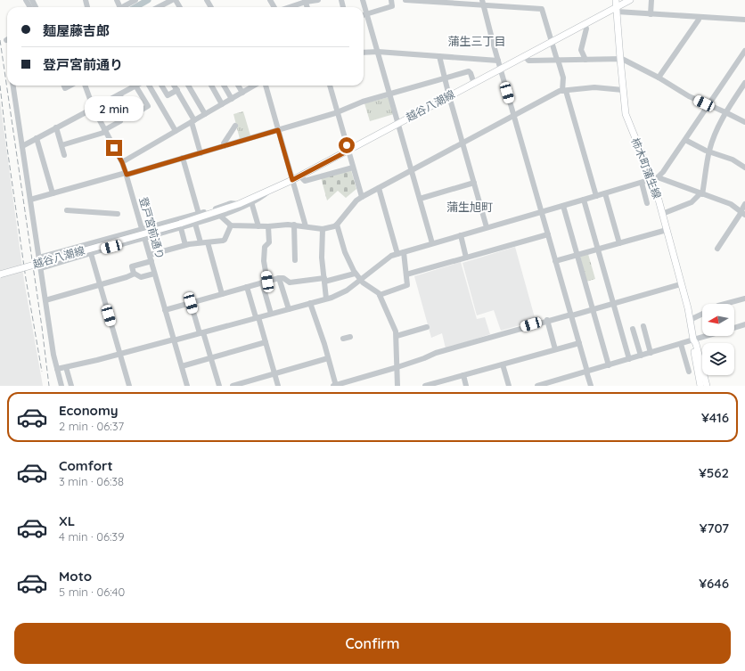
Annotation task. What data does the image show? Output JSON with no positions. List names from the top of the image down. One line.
{"streets":{"main road":["越谷八潮線","柿木町蒲生線"],"street":["登戸宮前通り"]},"crossings":[["越谷八潮線","柿木町蒲生線"]],"districts":["蒲生三丁目","蒲生旭町"],"north":"left","page":{"banner":["麺屋藤吉郎","登戸宮前通り"],"bubble":"2 min","list":[{"name":"Economy","note":"2 min · 06:37","value":"¥416"},{"name":"Comfort","note":"3 min · 06:38","value":"¥562"},{"name":"XL","note":"4 min · 06:39","value":"¥707"},{"name":"Moto","note":"5 min · 06:40","value":"¥646"}],"buttons":"Confirm"}}
